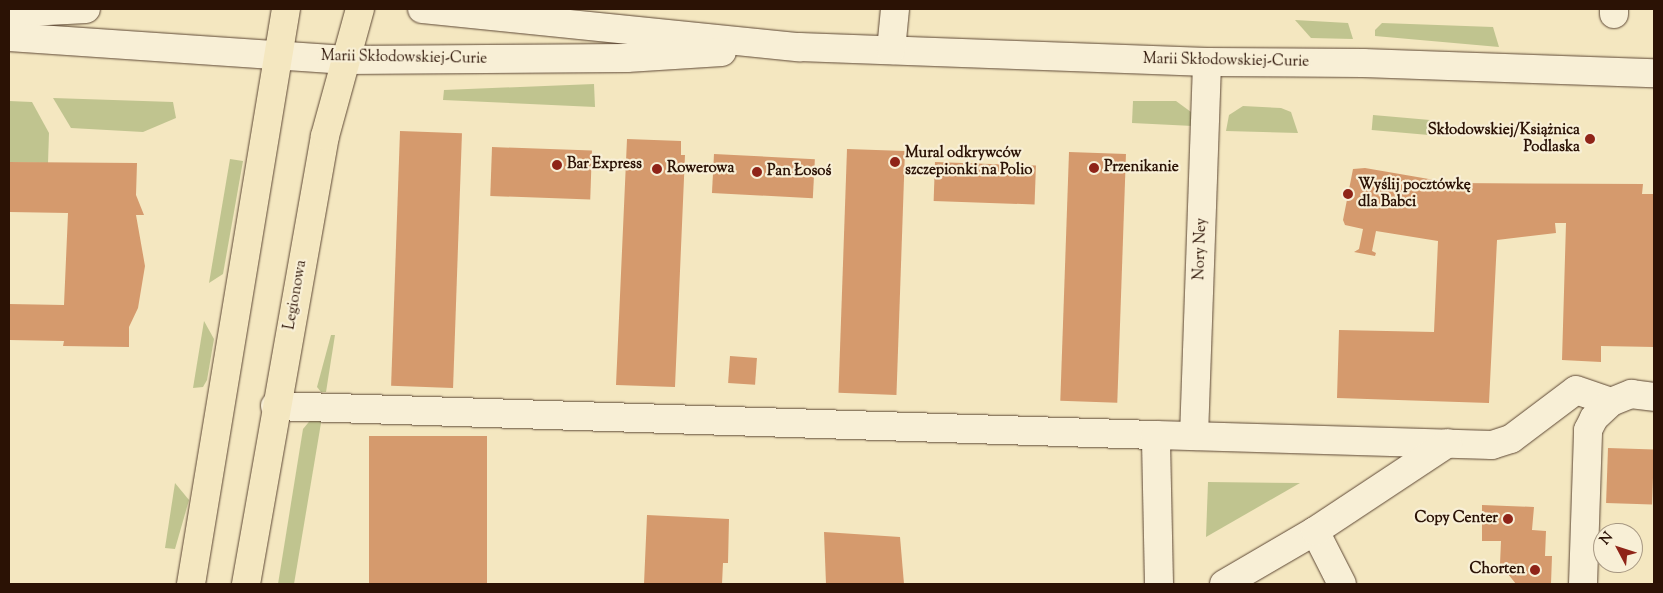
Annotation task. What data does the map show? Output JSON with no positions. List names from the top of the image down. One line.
{"streets":{"main road":["Legionowa"],"street":["Marii Skłodowskiej-Curie","Nory Ney"]},"crossings":[["Marii Skłodowskiej-Curie","Nory Ney"],["Marii Skłodowskiej-Curie","Legionowa"]],"places":["Skłodowskiej/Książnica Podlaska","Mural odkrywców szczepionki na Polio","Bar Express","Przenikanie","Rowerowa","Pan Łosoś","Wyślij pocztówkę dla Babci","Copy Center","Chorten"],"north":"top left"}
